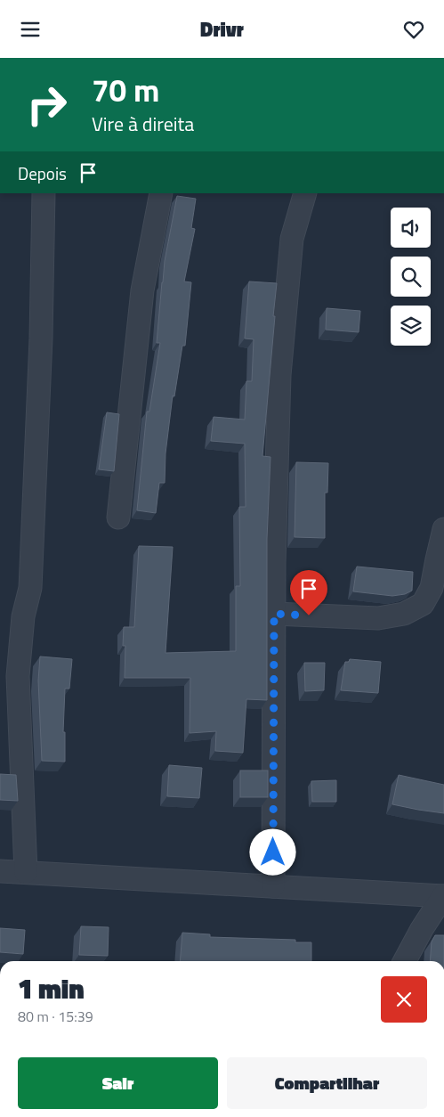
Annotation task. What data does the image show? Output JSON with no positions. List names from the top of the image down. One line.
{"page":{"header":"Drivr","turn":["70 m","Vire à direita"],"then":"Depois","heading":["1 min","80 m · 15:39"],"buttons":["Sair","Compartilhar"]}}
